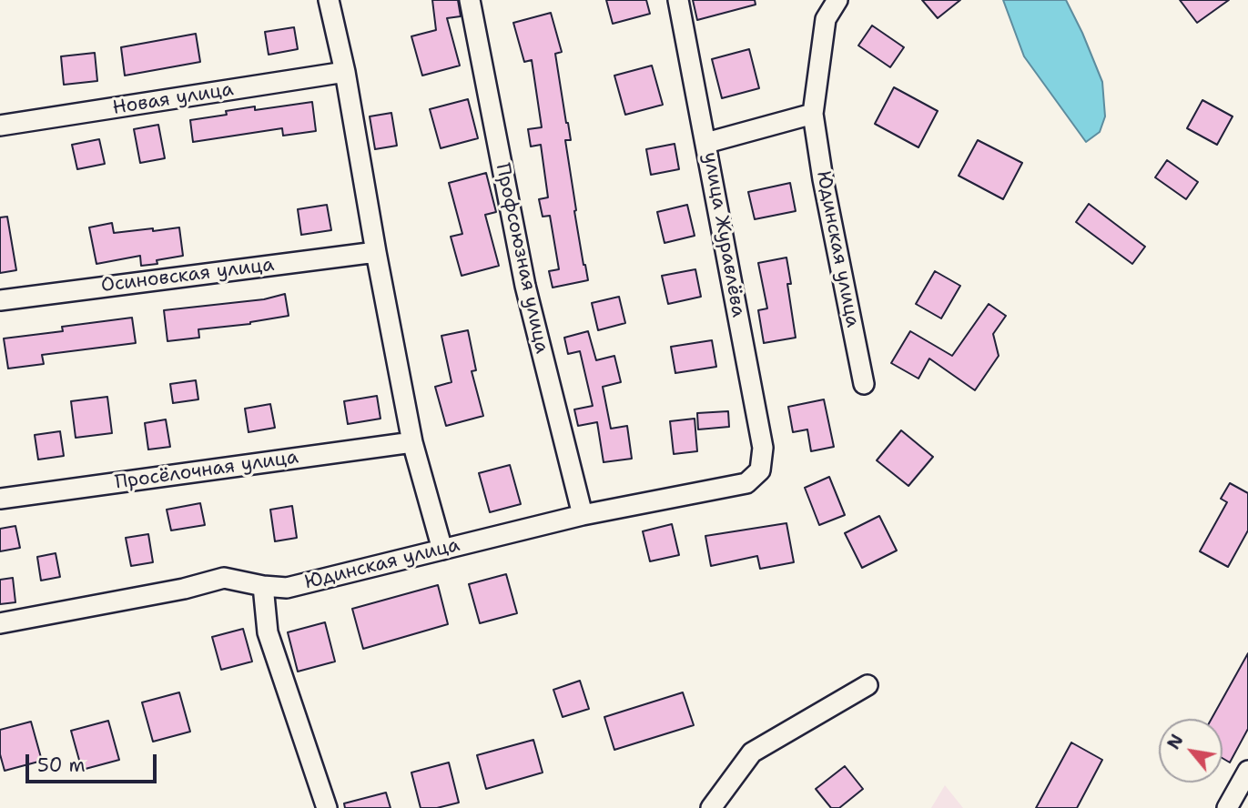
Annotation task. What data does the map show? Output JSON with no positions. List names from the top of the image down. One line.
{"streets":{"street":["Новая улица","улица Журавлёва","Юдинская улица","Профсоюзная улица","Осиновская улица","Просёлочная улица"]},"crossings":[["улица Журавлёва","Юдинская улица"],["Юдинская улица","Профсоюзная улица"]],"scale_bar":"50 m","north":"top left"}
